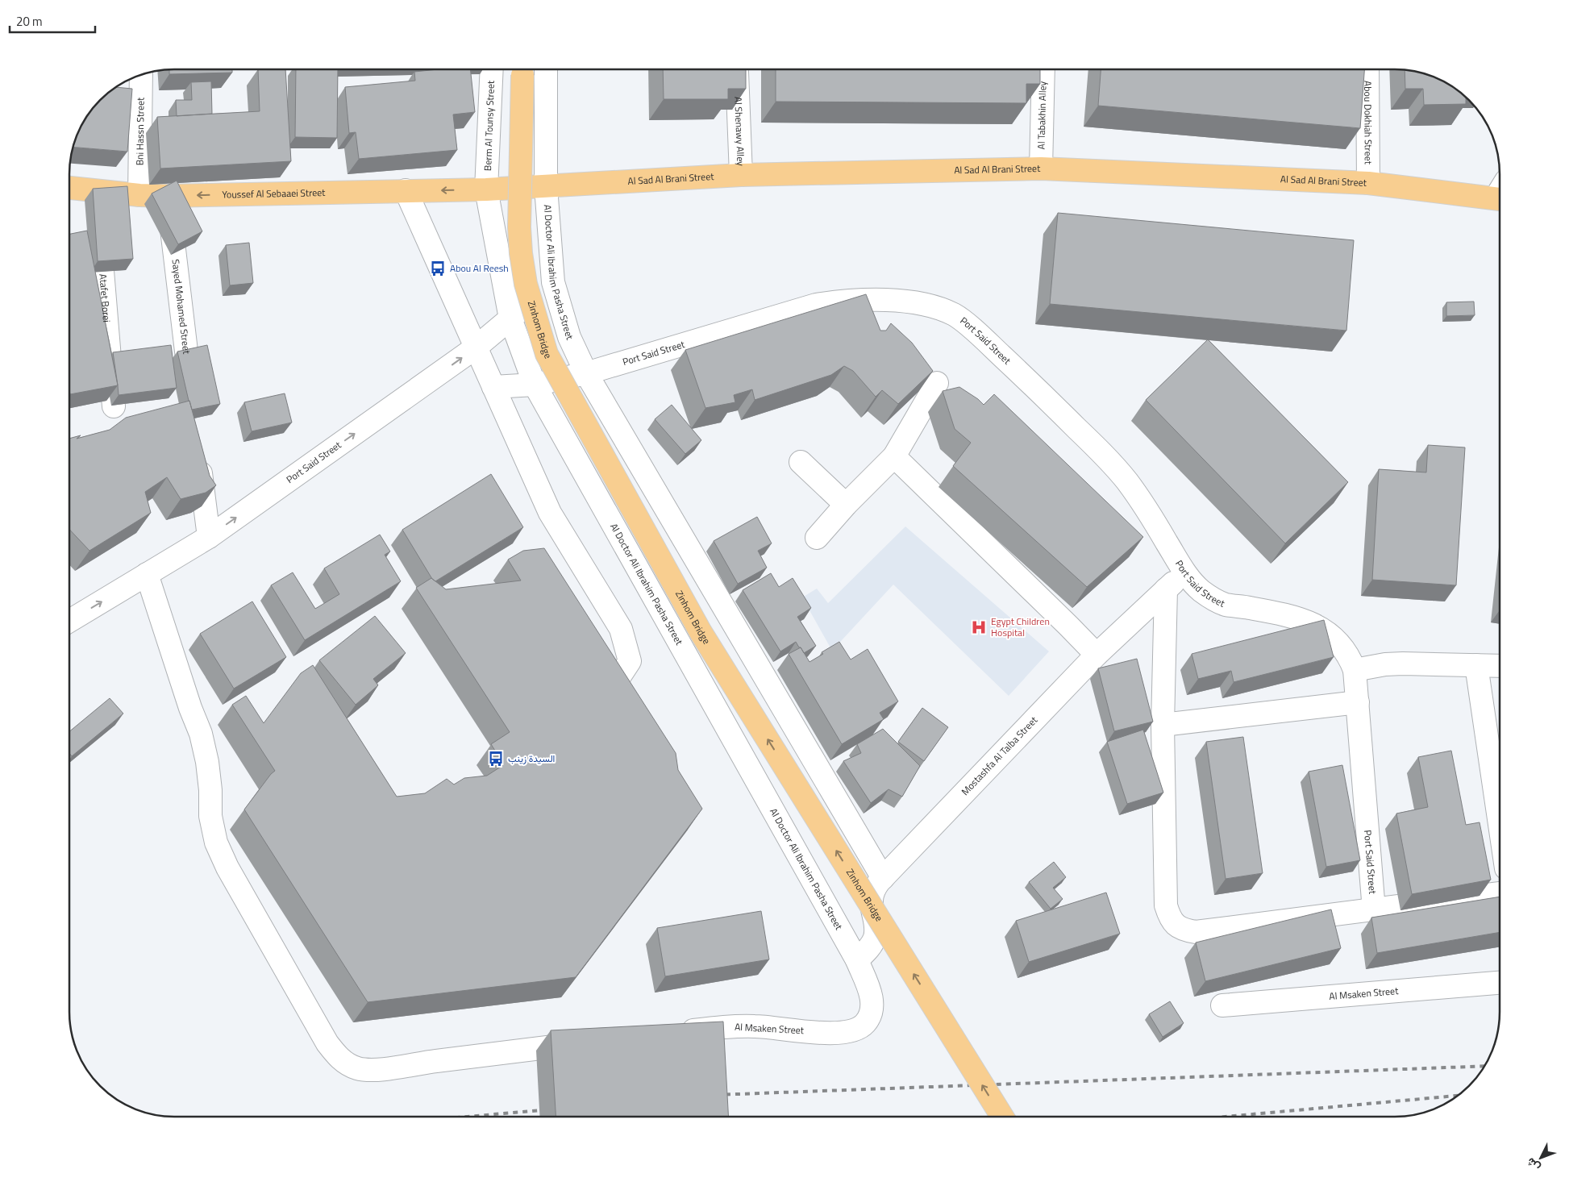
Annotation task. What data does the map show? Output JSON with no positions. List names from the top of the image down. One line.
{"streets":{"main road":["Al Sad Al Brani Street","Youssef Al Sebaaei Street","Zinhom Bridge"],"street":["Al Tabakhin Alley","Abou Dokhiah Street","Berm Al Tounsy Street","Al Shenawy Alley","Bni Hassn Street","Al Doctor Ali Ibrahim Pasha Street","Atafet Borei","Sayed Mohamed Street","Port Said Street","Mostashfa Al Talba Street","Al Msaken Street"]},"crossings":[["Al Tabakhin Alley","Al Sad Al Brani Street"],["Abou Dokhiah Street","Al Sad Al Brani Street"],["Berm Al Tounsy Street","Al Sad Al Brani Street"],["Berm Al Tounsy Street","Youssef Al Sebaaei Street"],["Berm Al Tounsy Street","Al Doctor Ali Ibrahim Pasha Street"],["Al Shenawy Alley","Al Sad Al Brani Street"],["Bni Hassn Street","Youssef Al Sebaaei Street"],["Al Sad Al Brani Street","Youssef Al Sebaaei Street"],["Al Sad Al Brani Street","Al Doctor Ali Ibrahim Pasha Street"],["Youssef Al Sebaaei Street","Al Doctor Ali Ibrahim Pasha Street"],["Youssef Al Sebaaei Street","Atafet Borei"],["Youssef Al Sebaaei Street","Sayed Mohamed Street"],["Al Doctor Ali Ibrahim Pasha Street","Port Said Street"],["Al Doctor Ali Ibrahim Pasha Street","Mostashfa Al Talba Street"],["Al Doctor Ali Ibrahim Pasha Street","Al Msaken Street"],["Port Said Street","Mostashfa Al Talba Street"],["Mostashfa Al Talba Street","Al Msaken Street"]],"one_way":["Youssef Al Sebaaei Street","Zinhom Bridge"],"places":{"bus stop":["Abou Al Reesh","السيدة زينب"],"hospital":["Egypt Children Hospital"]},"scale_bar":"20 m","north":"bottom left"}
